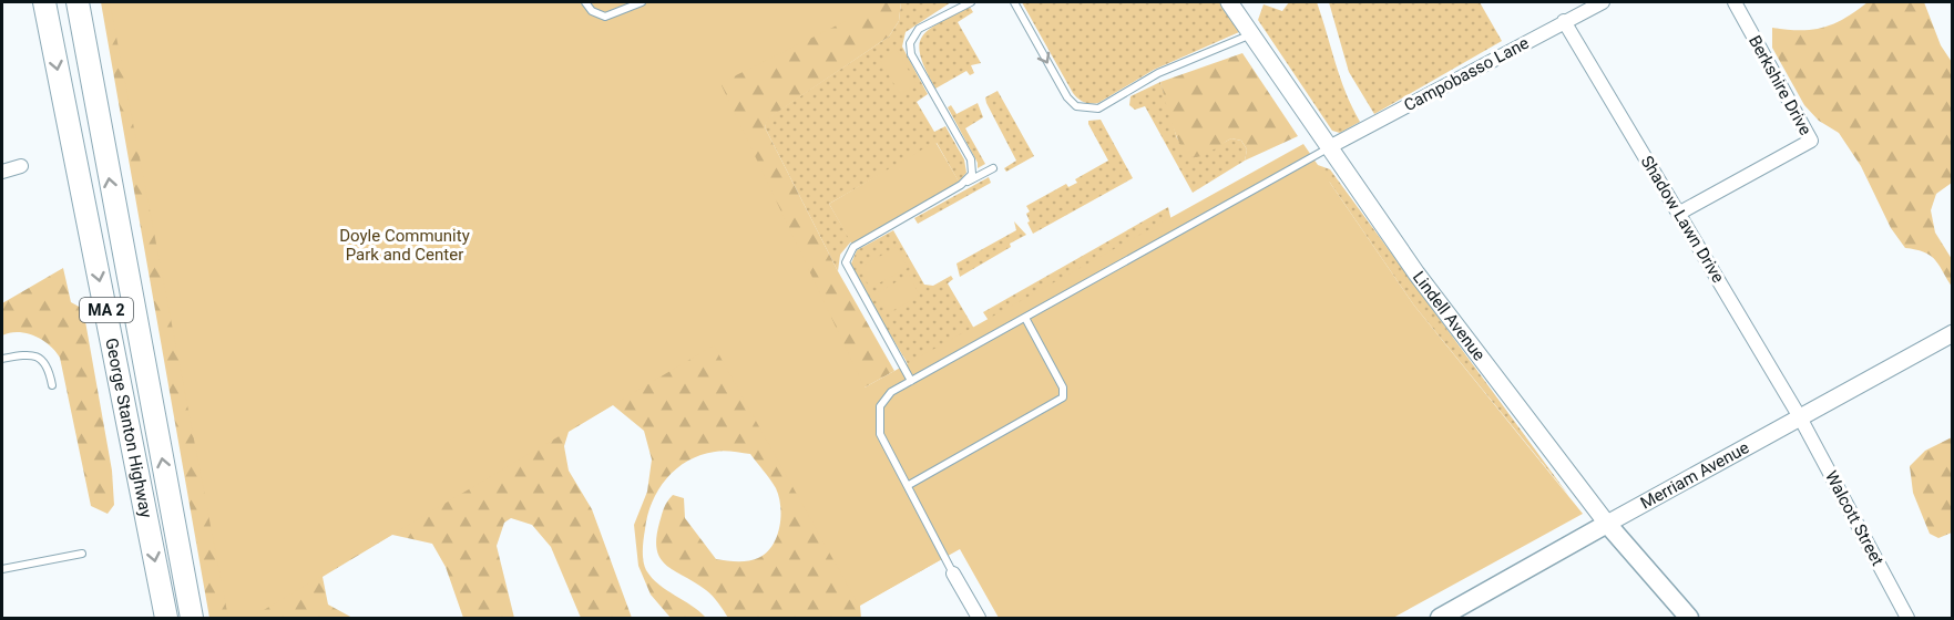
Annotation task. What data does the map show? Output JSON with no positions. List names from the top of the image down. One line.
{"streets":{"highway":["MA 2","George Stanton Highway"],"main road":["Lindell Avenue","Merriam Avenue"],"street":["Campobasso Lane","Berkshire Drive","Shadow Lawn Drive","Walcott Street"]},"crossings":[["Campobasso Lane","Shadow Lawn Drive"],["Campobasso Lane","Lindell Avenue"],["Berkshire Drive","Shadow Lawn Drive"],["Shadow Lawn Drive","Merriam Avenue"],["Shadow Lawn Drive","Walcott Street"],["Lindell Avenue","Merriam Avenue"],["Merriam Avenue","Walcott Street"]],"parks":["Doyle Community Park and Center"]}
